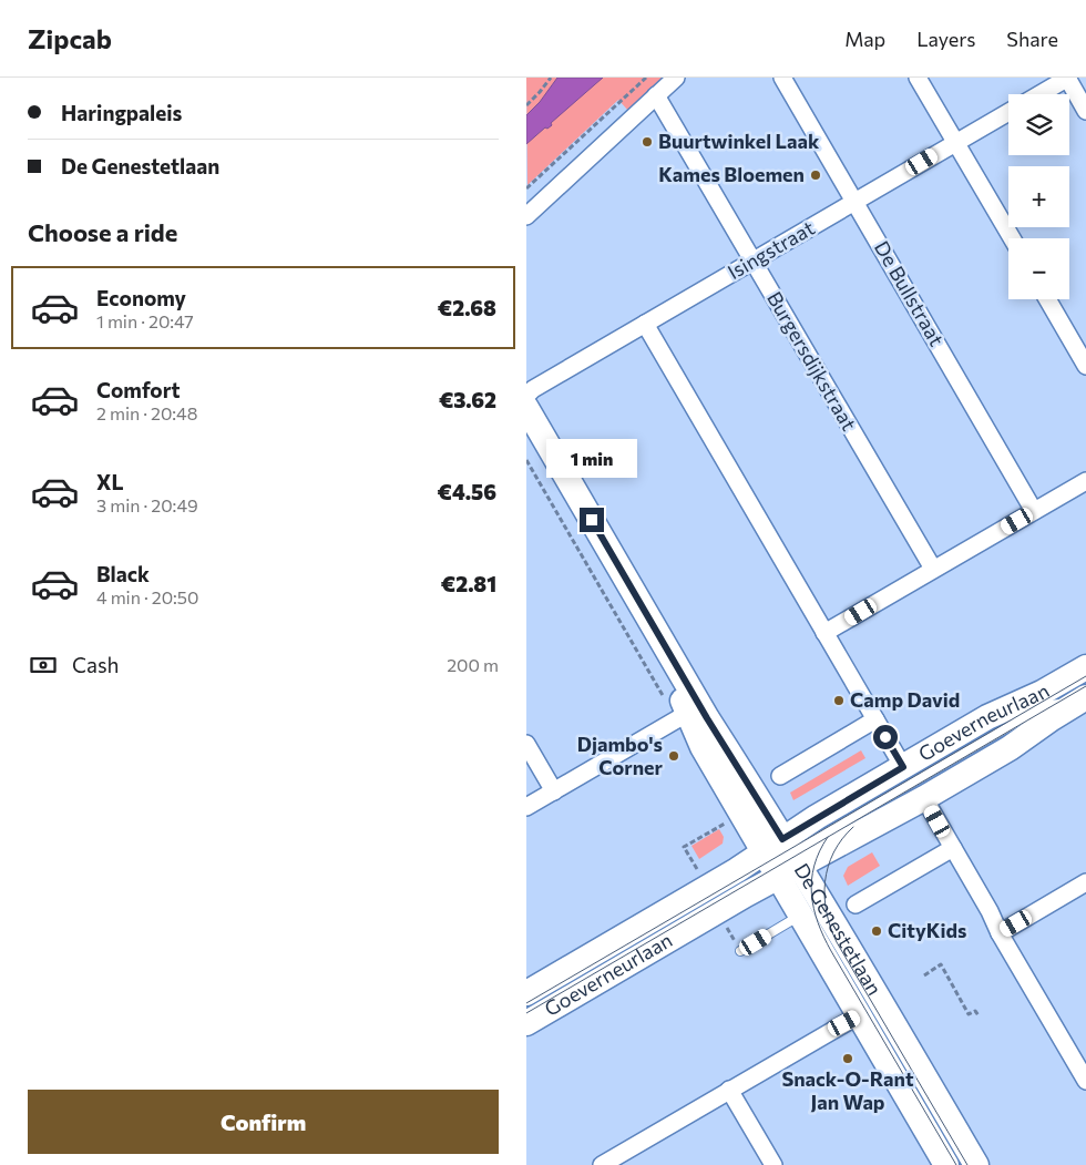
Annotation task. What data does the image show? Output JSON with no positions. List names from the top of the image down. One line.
{"streets":{"main road":["Goeverneurlaan","De Genestetlaan"],"street":["Isingstraat","De Bullstraat","Burgersdijkstraat"]},"crossings":[["Isingstraat","De Bullstraat"],["Isingstraat","Burgersdijkstraat"],["Goeverneurlaan","De Genestetlaan"]],"places":["Buurtwinkel Laak","Kames Bloemen","Camp David","Djambo's Corner","CityKids","Snack-O-Rant Jan Wap"],"page":{"header":"Zipcab","nav":["Map","Layers","Share"],"banner":["Haringpaleis","De Genestetlaan"],"map_buttons":["+","−"],"heading":"Choose a ride","list":[{"name":"Economy","note":"1 min · 20:47","value":"€2.68"},{"name":"Comfort","note":"2 min · 20:48","value":"€3.62"},{"name":"XL","note":"3 min · 20:49","value":"€4.56"},{"name":"Black","note":"4 min · 20:50","value":"€2.81"}],"bubble":"1 min","pay":["Cash","200 m"],"buttons":"Confirm"}}
